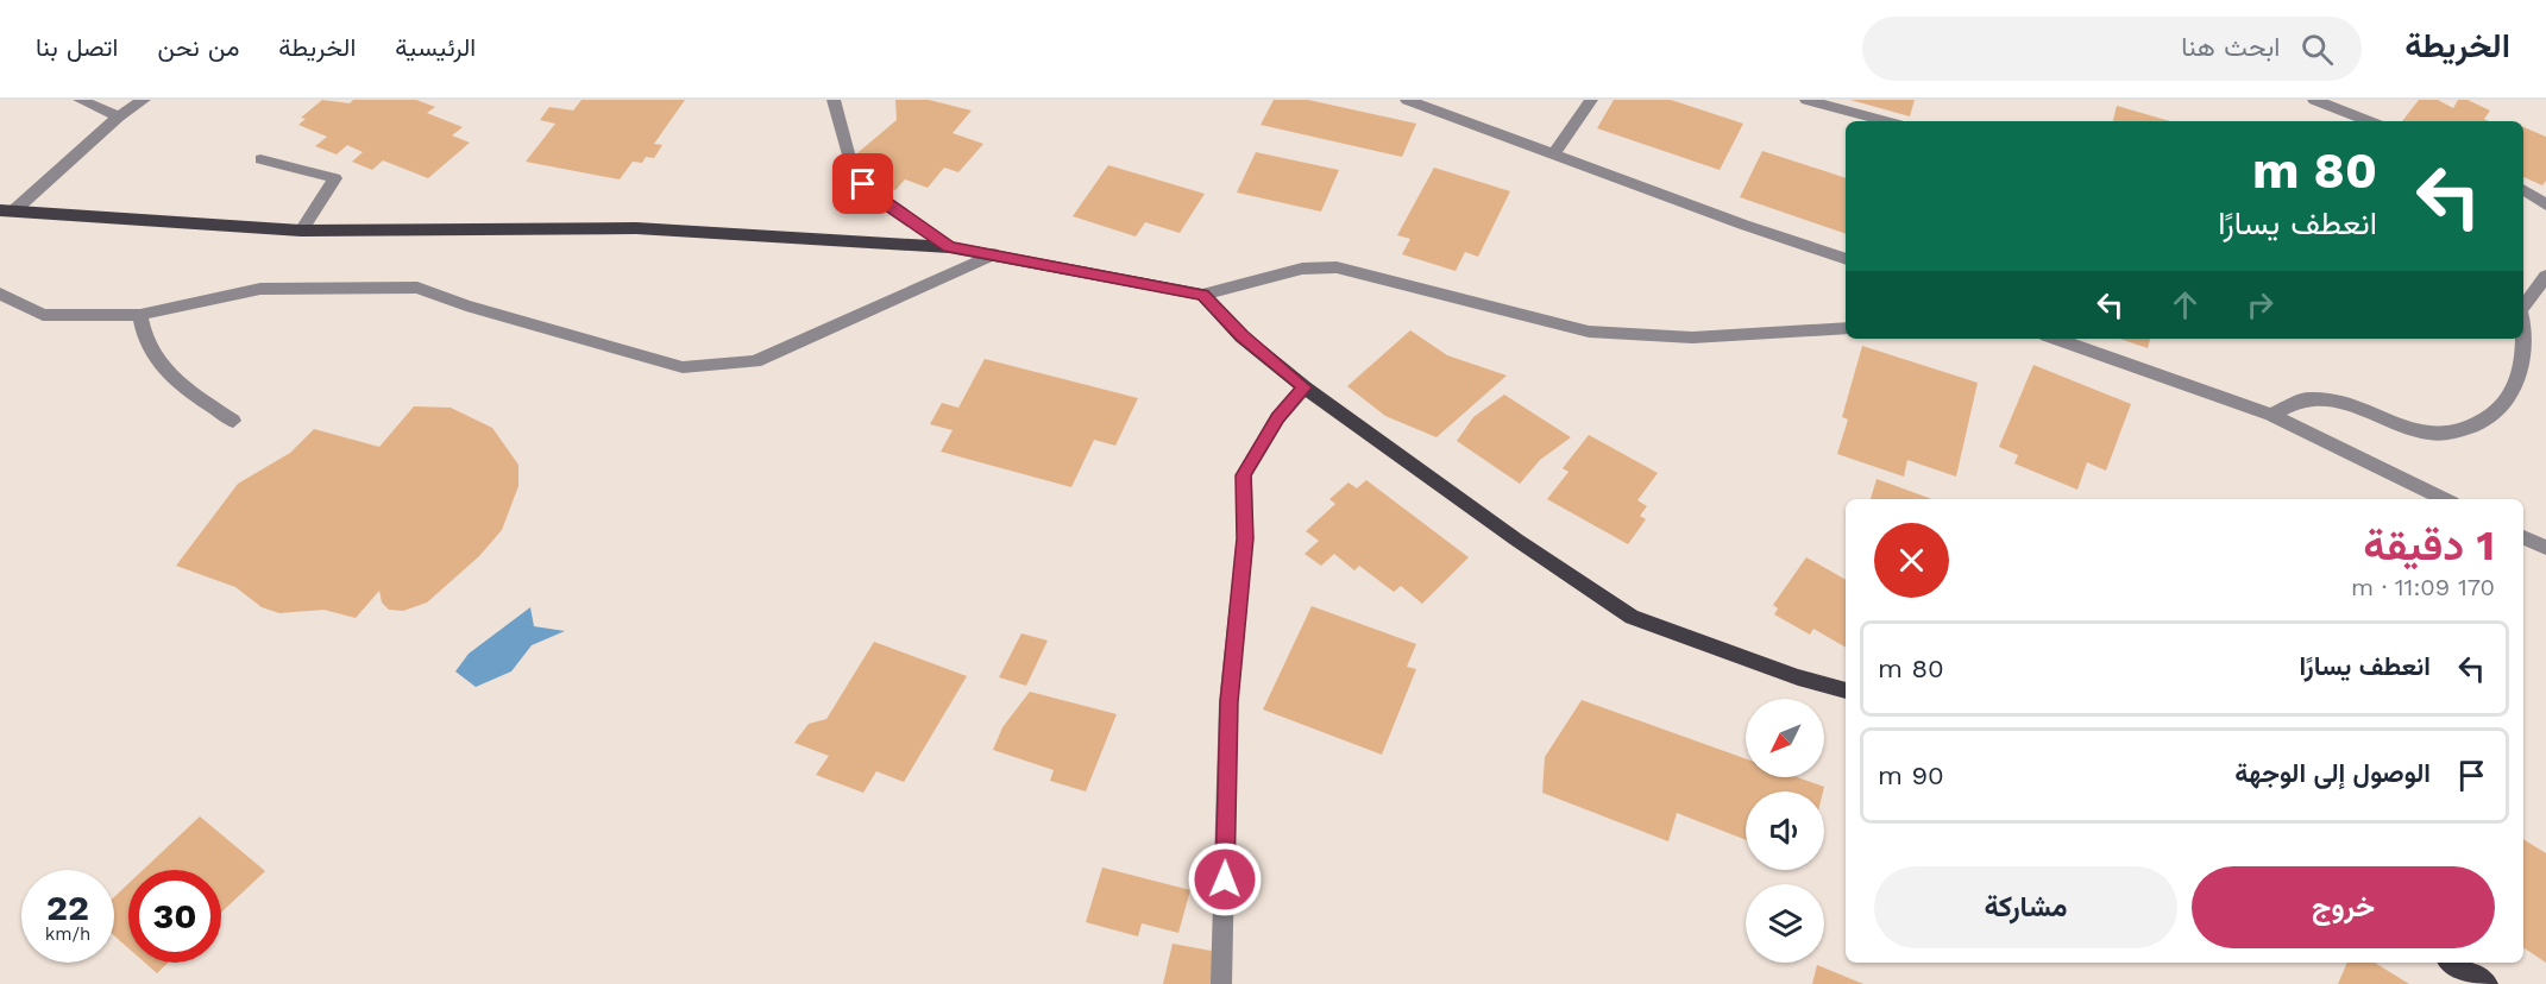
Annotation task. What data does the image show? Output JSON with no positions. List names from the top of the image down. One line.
{"north":"bottom left","page":{"header":"الخريطة","search":"ابحث هنا","nav":["الرئيسية","الخريطة","من نحن","اتصل بنا"],"turn":["80 m","انعطف يسارًا"],"heading":["1 دقيقة","170 m · 11:09"],"list":[{"name":"انعطف يسارًا","value":"80 m"},{"name":"الوصول إلى الوجهة","value":"90 m"}],"buttons":["خروج","مشاركة"],"speed":"22 km/h","limit":"30"}}
